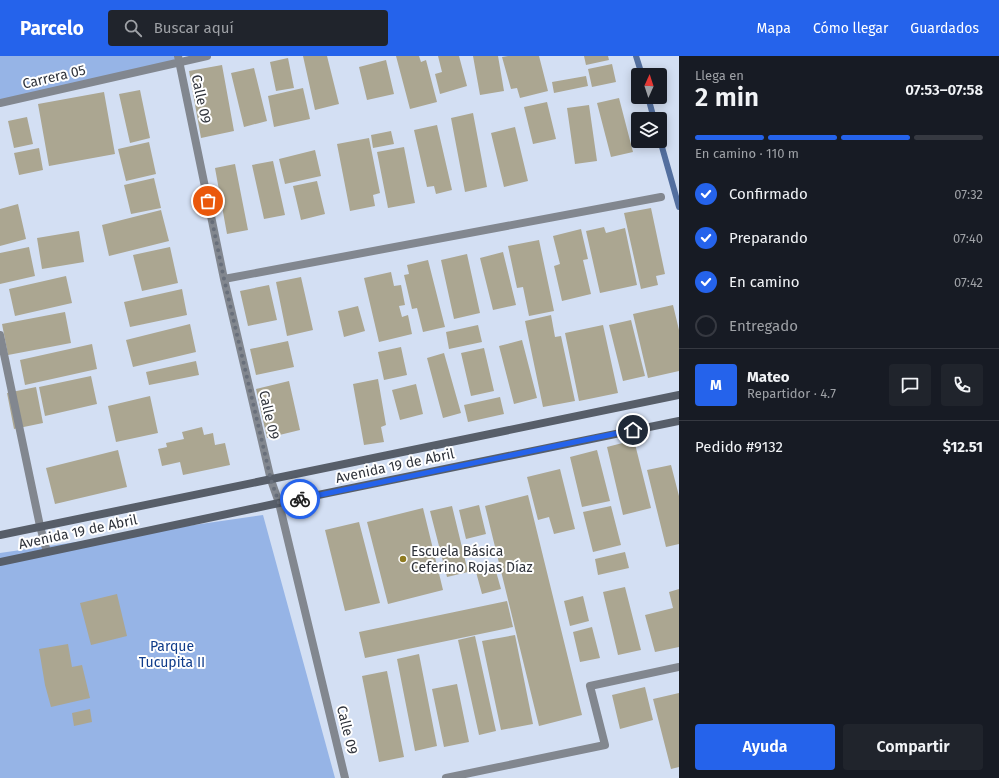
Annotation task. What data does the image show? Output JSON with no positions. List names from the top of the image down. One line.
{"streets":{"street":["Carrera 05","Calle 09","Avenida 19 de Abril"]},"crossings":[["Carrera 05","Calle 09"],["Calle 09","Avenida 19 de Abril"]],"parks":["Parque Tucupita II"],"places":["Escuela Básica Ceferino Rojas Díaz"],"north":"top","page":{"header":"Parcelo","search":"Buscar aquí","nav":["Mapa","Cómo llegar","Guardados"],"heading":["2 min","Llega en","07:53–07:58"],"panel":["Mateo","Repartidor · 4.7","Pedido #9132","$12.51"],"bar":"En camino · 110 m","list":[["Confirmado","07:32"],["Preparando","07:40"],["En camino","07:42"],"Entregado"],"round":"M","buttons":["Ayuda","Compartir"]}}
